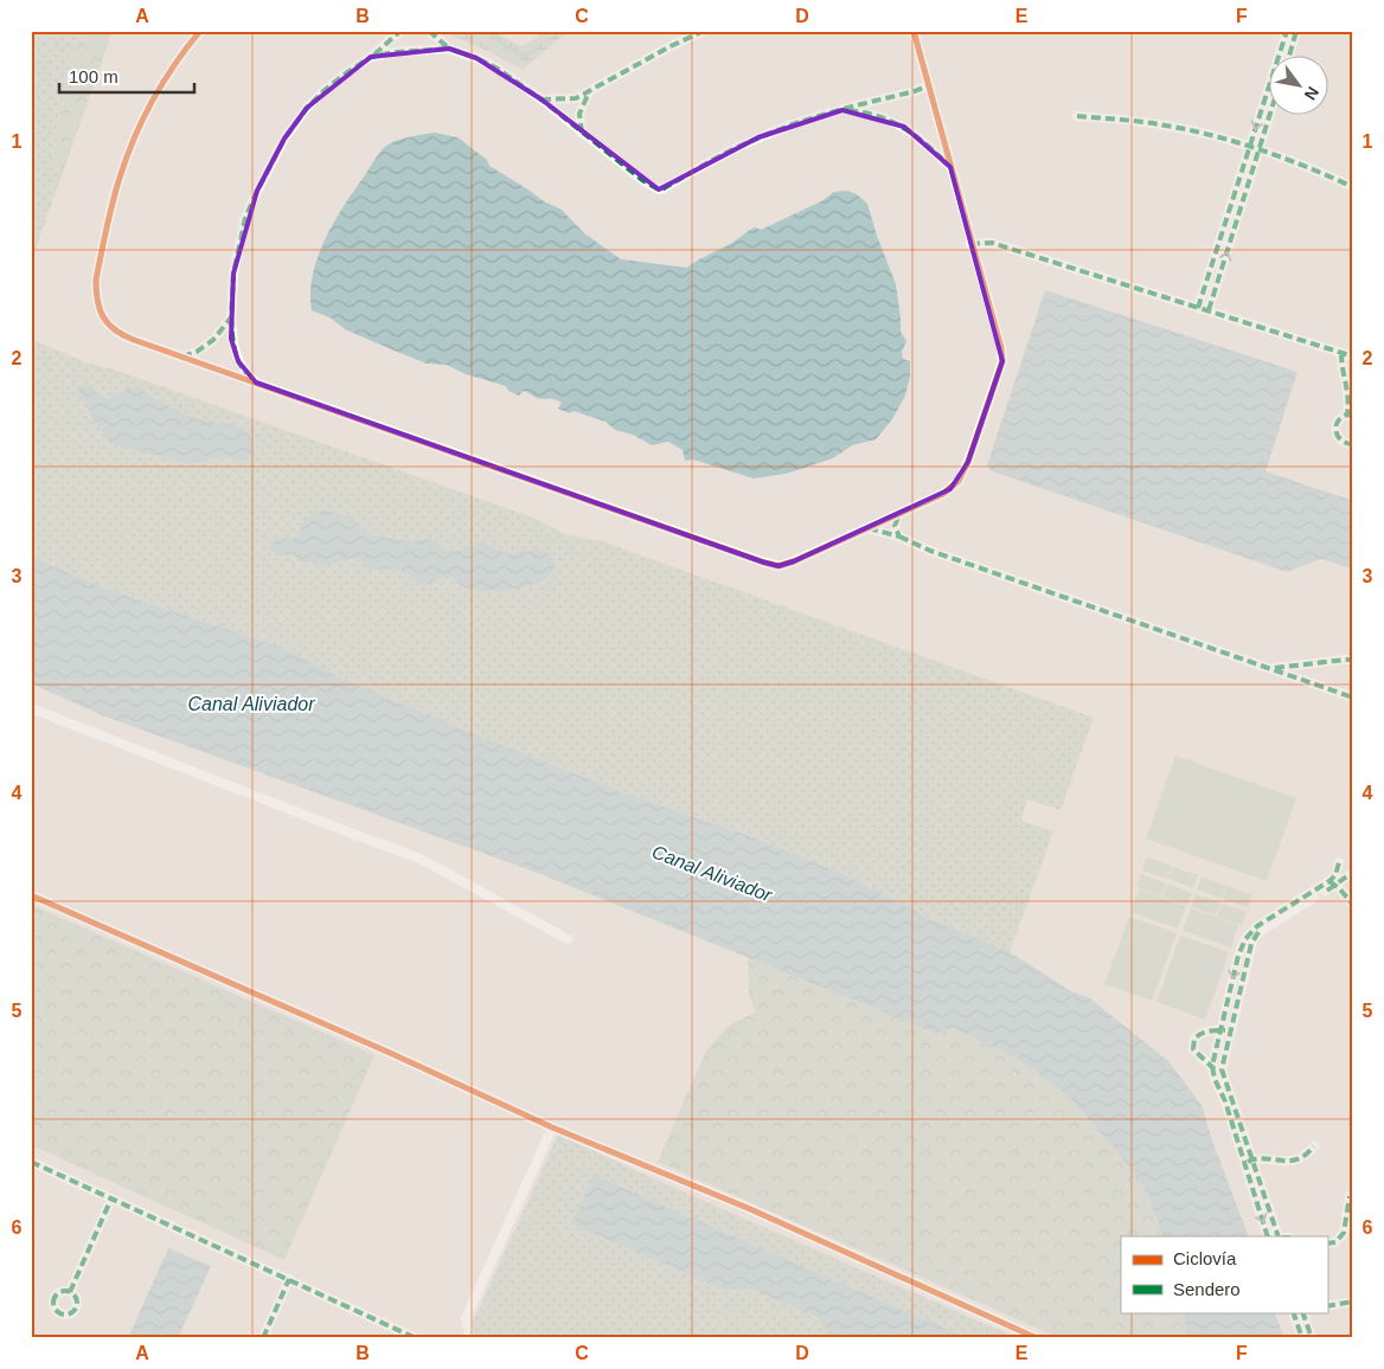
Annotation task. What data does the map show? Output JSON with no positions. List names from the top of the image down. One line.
{"water":["Canal Aliviador"],"legend":["Ciclovía","Sendero"],"scale_bar":"100 m","north":"bottom right","grid":{"columns":["A","B","C","D","E","F"],"rows":["1","2","3","4","5","6"]}}
